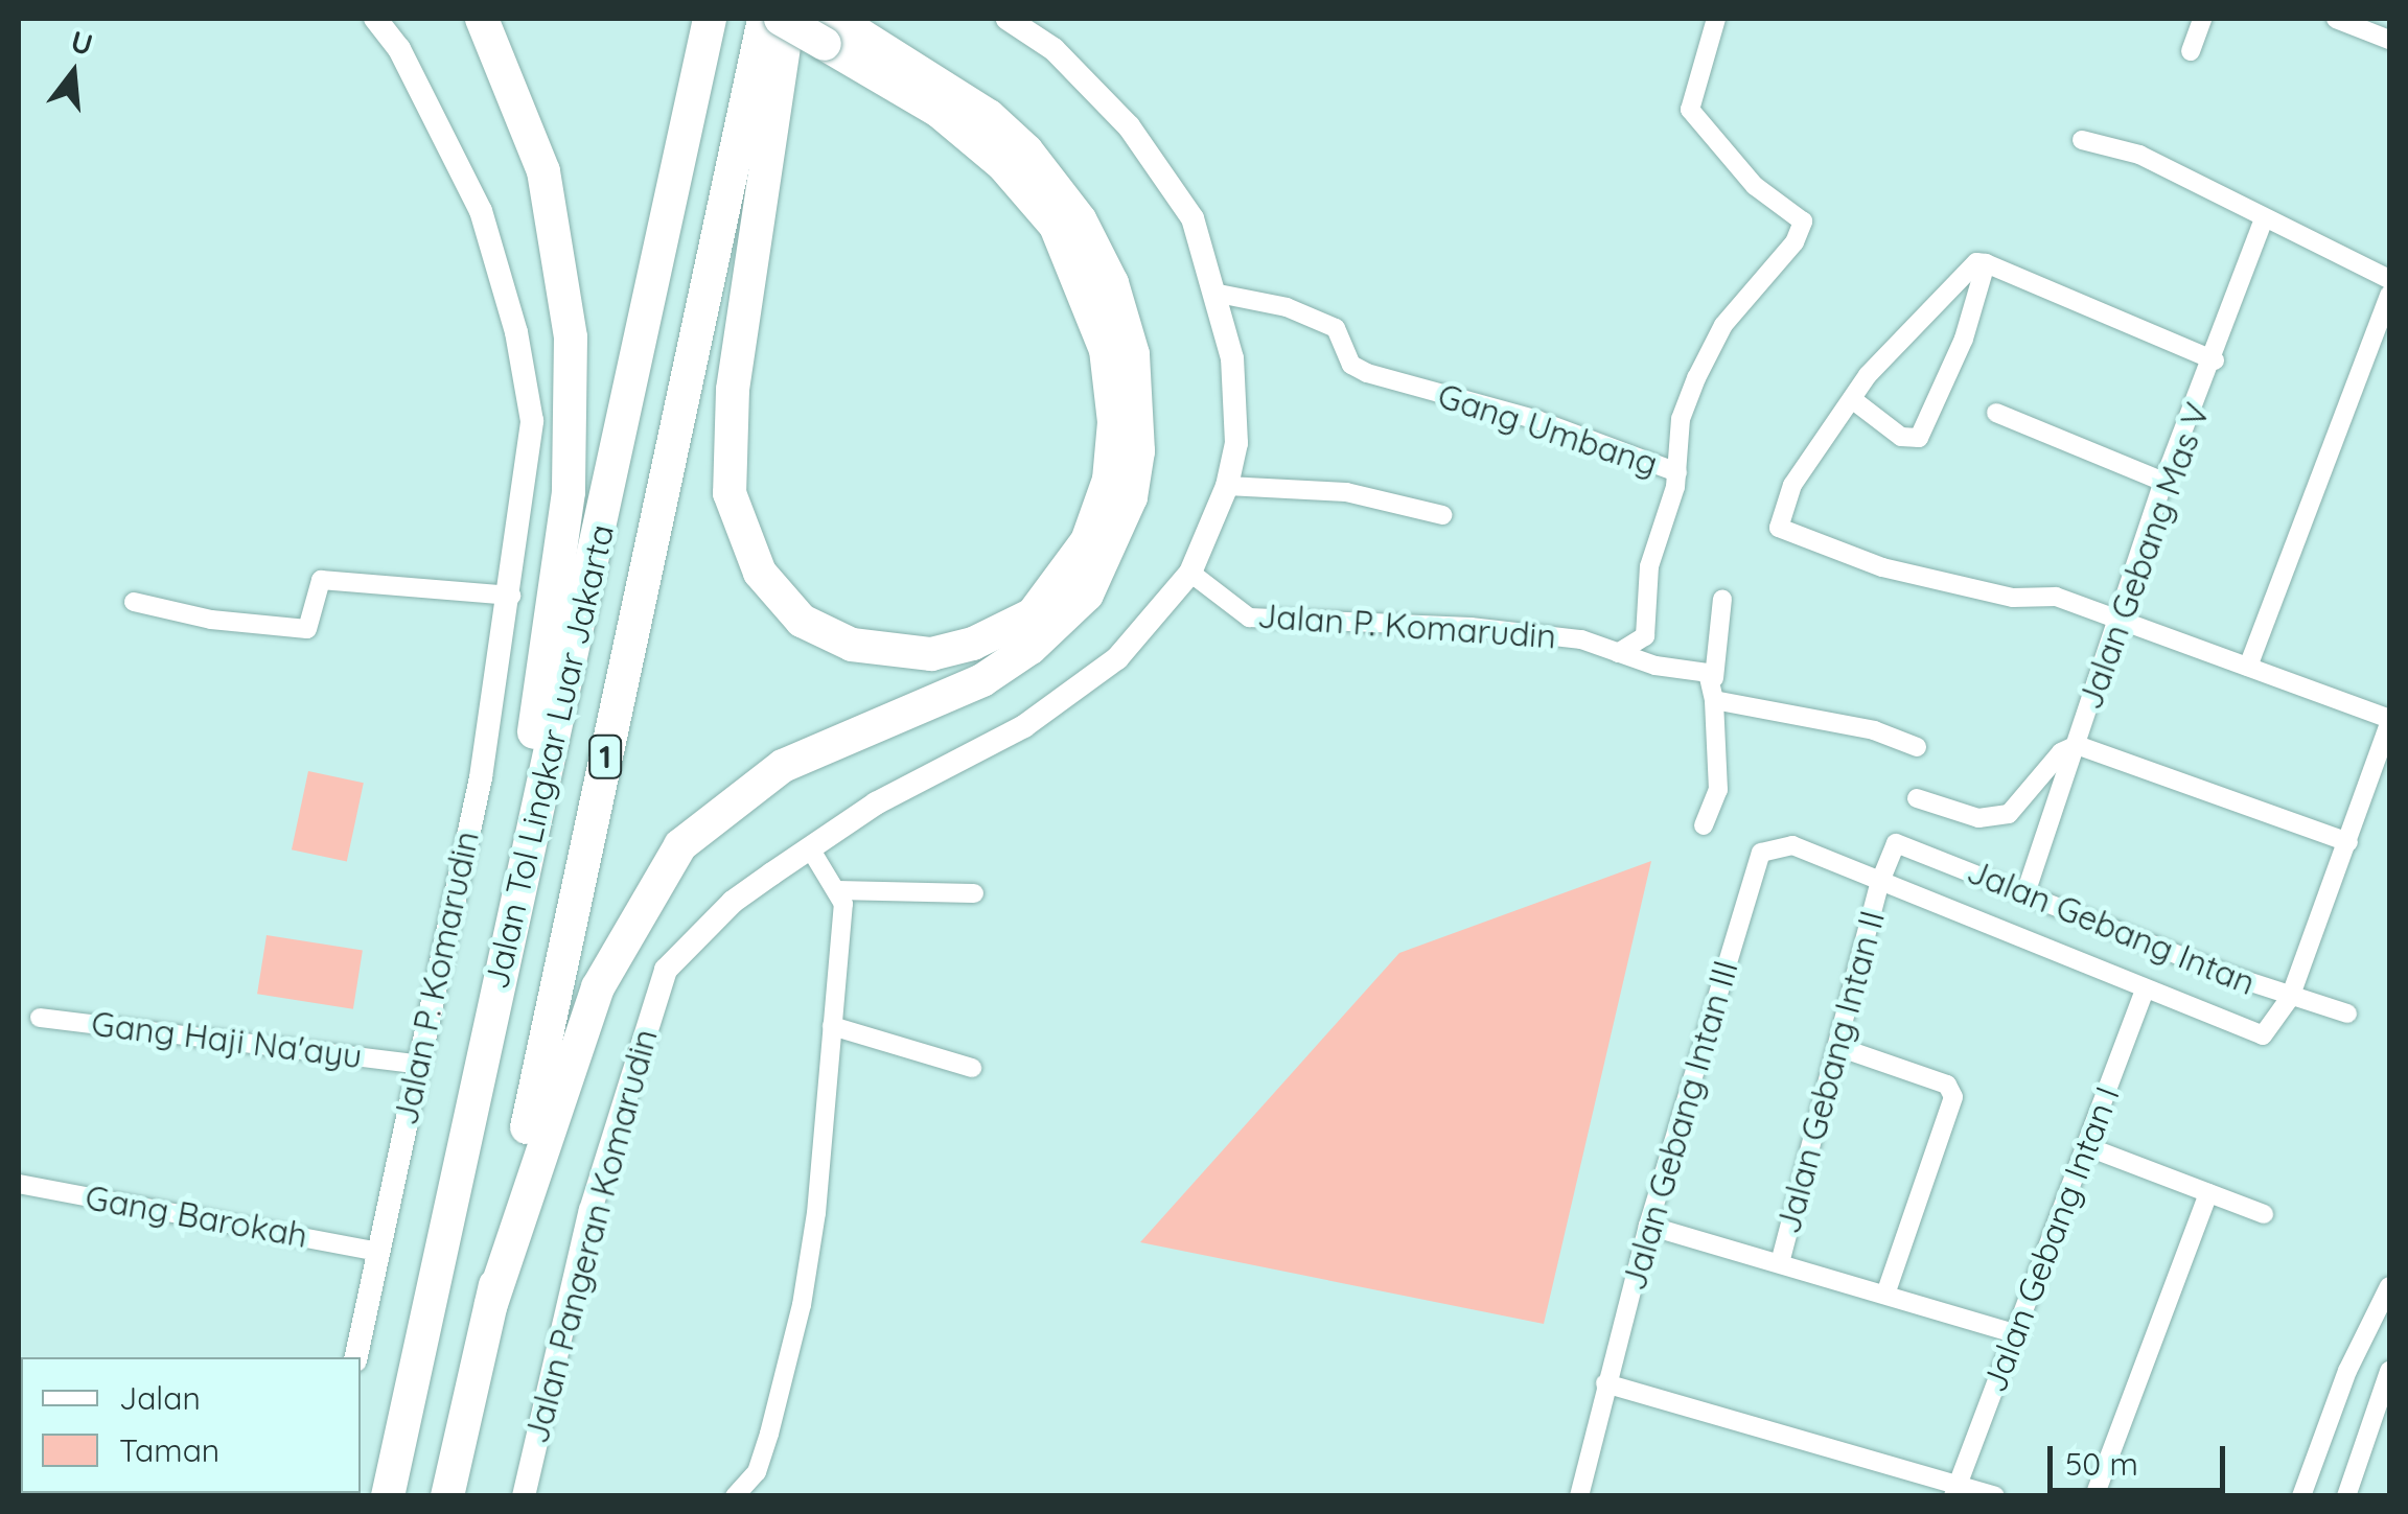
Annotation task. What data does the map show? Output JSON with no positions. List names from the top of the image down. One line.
{"streets":{"highway":["Jalan Tol Lingkar Luar Jakarta","1"],"street":["Gang Umbang","Jalan Gebang Mas V","Jalan P. Komarudin","Jalan Gebang Intan","Gang Haji Na'ayu","Jalan Gebang Intan II","Jalan Gebang Intan III","Gang Barokah","Jalan Pangeran Komarudin","Jalan Gebang Intan I"]},"crossings":[["Gang Umbang","Jalan Pangeran Komarudin"],["Jalan Gebang Mas V","Jalan Gebang Intan"],["Jalan P. Komarudin","Gang Haji Na'ayu"],["Jalan P. Komarudin","Gang Barokah"],["Jalan P. Komarudin","Jalan Pangeran Komarudin"],["Jalan Gebang Intan","Jalan Gebang Intan II"],["Jalan Gebang Intan","Jalan Gebang Intan III"],["Jalan Gebang Intan","Jalan Gebang Intan I"]],"legend":["Jalan","Taman"],"scale_bar":"50 m","north":"top"}
